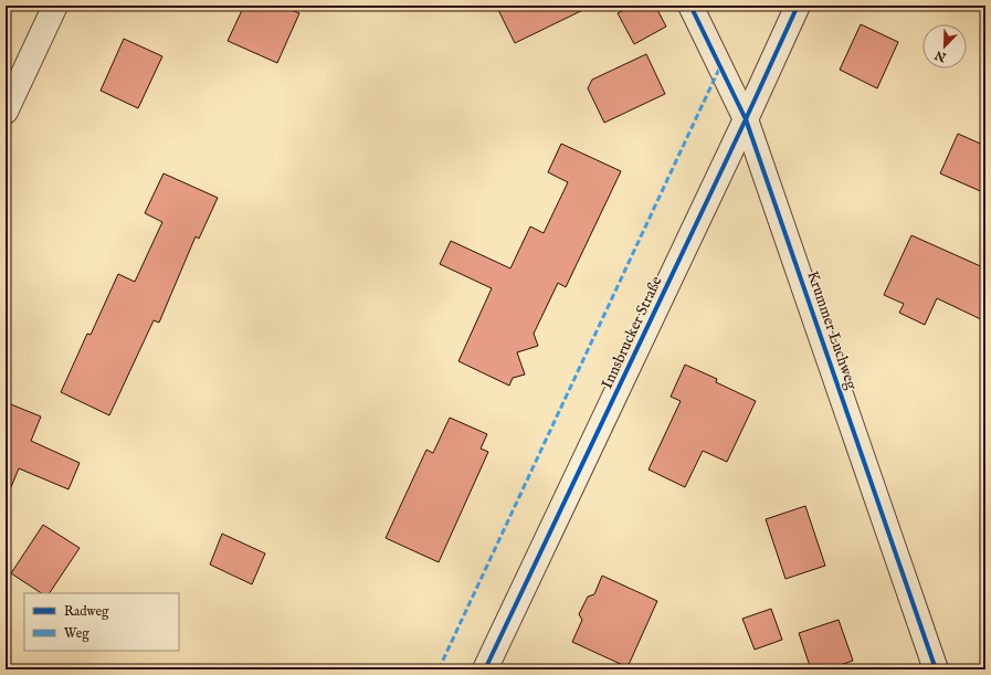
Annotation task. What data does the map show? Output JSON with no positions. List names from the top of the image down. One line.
{"streets":{"street":["Krummer Luchweg","Innsbrucker Straße"]},"crossings":[["Krummer Luchweg","Innsbrucker Straße"]],"legend":["Radweg","Weg"],"north":"bottom left"}
